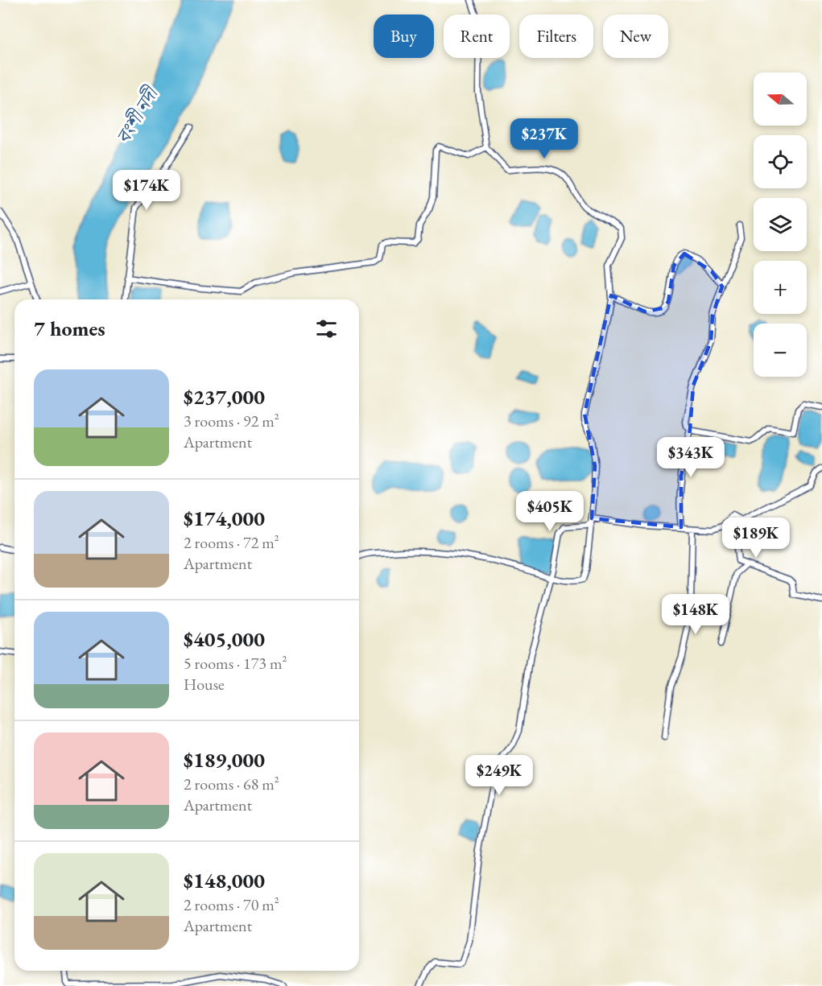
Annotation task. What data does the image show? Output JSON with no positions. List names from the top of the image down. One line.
{"water":["বংশী নদী"],"north":"left","page":{"chip":["Buy","Rent","Filters","New"],"map_buttons":["+","−"],"price":["$237K","$174K","$343K","$405K","$189K","$148K","$249K"],"heading":"7 homes","list":[{"name":"$237,000","note":"3 rooms · 92 m² · Apartment"},{"name":"$174,000","note":"2 rooms · 72 m² · Apartment"},{"name":"$405,000","note":"5 rooms · 173 m² · House"},{"name":"$189,000","note":"2 rooms · 68 m² · Apartment"},{"name":"$148,000","note":"2 rooms · 70 m² · Apartment"}]}}
